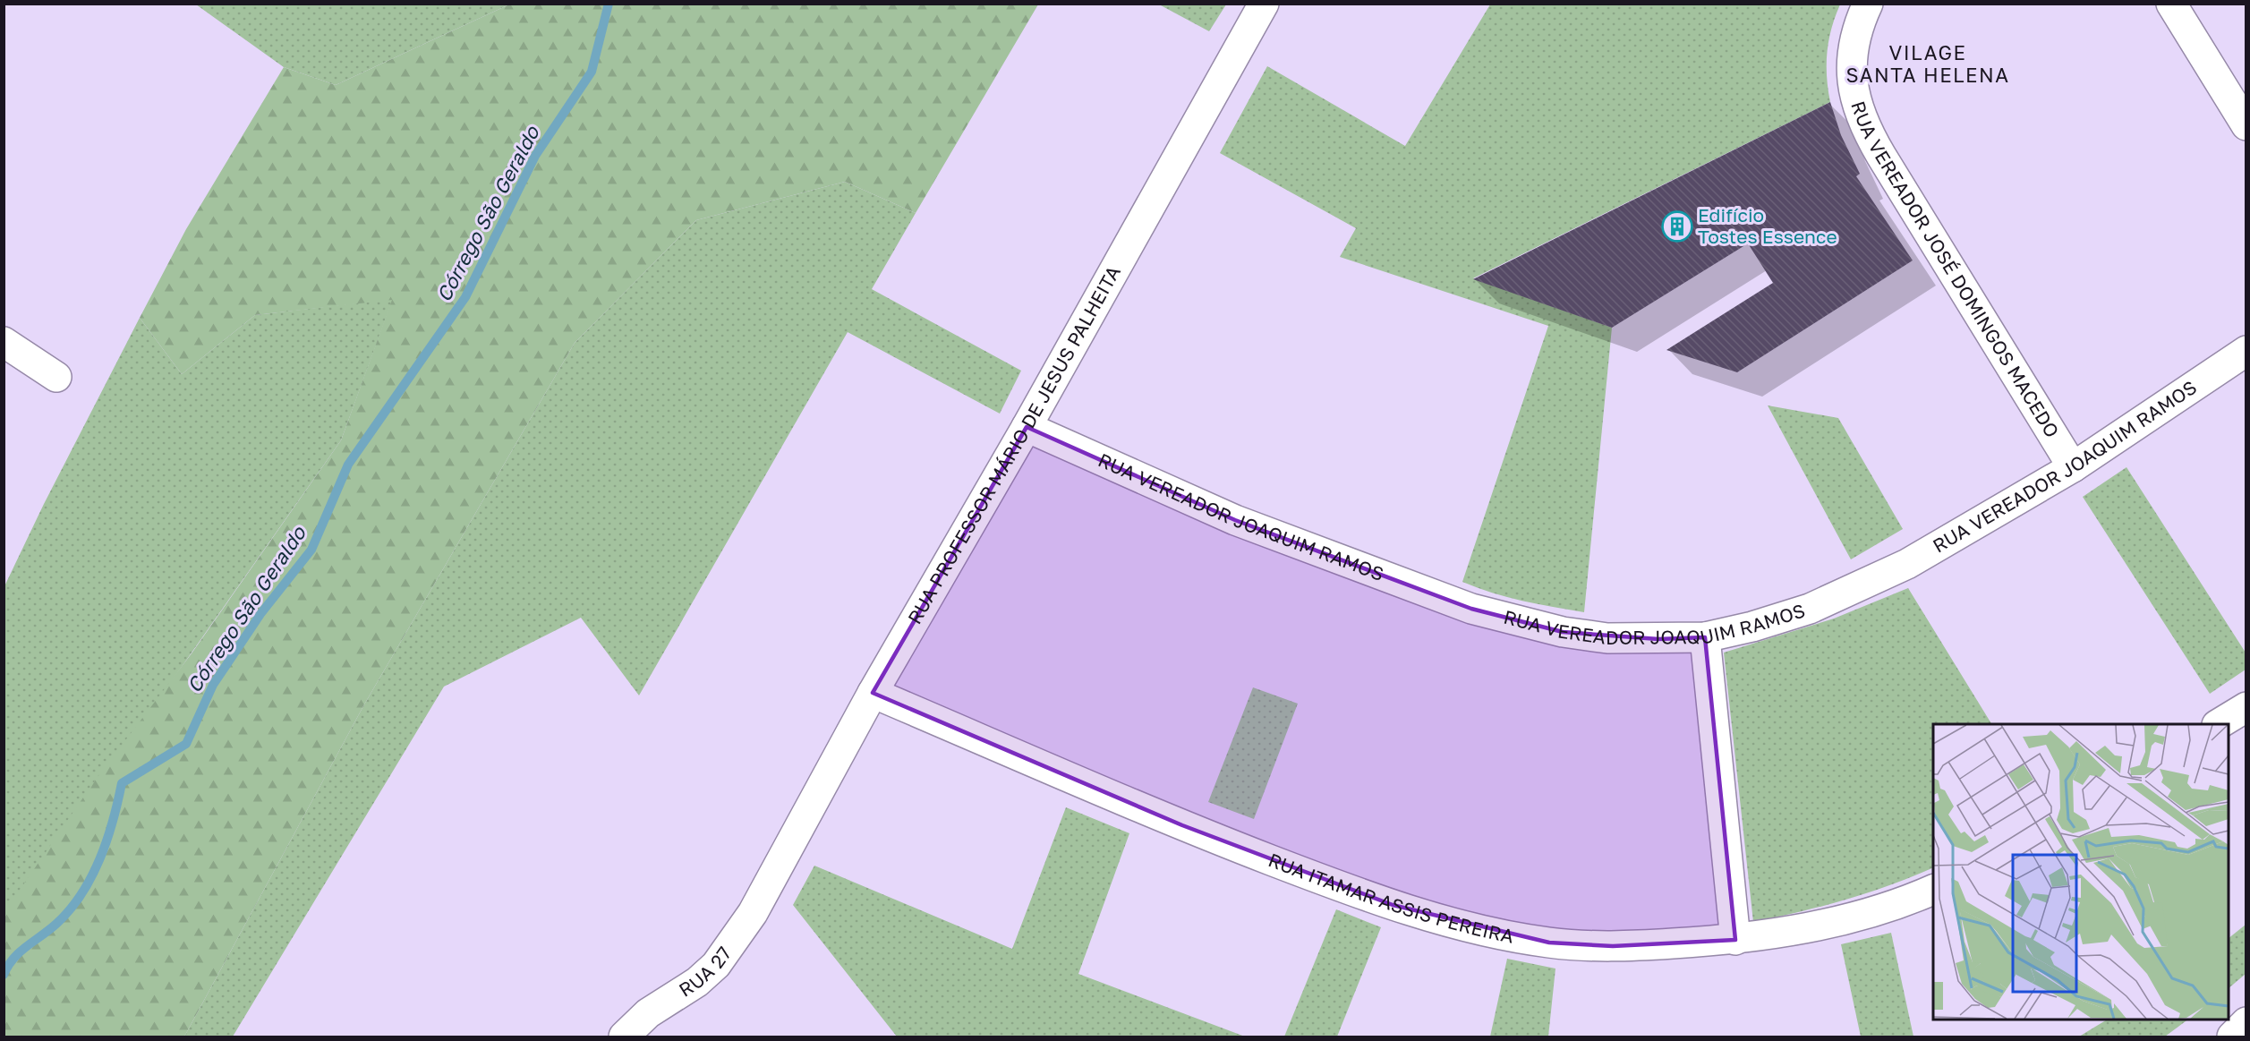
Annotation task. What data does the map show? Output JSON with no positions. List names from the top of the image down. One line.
{"streets":{"street":["RUA VEREADOR JOSÉ DOMINGOS MACEDO","RUA PROFESSOR MÁRIO DE JESUS PALHEITA","RUA VEREADOR JOAQUIM RAMOS","RUA ITAMAR ASSIS PEREIRA","RUA 27"]},"crossings":[["RUA VEREADOR JOSÉ DOMINGOS MACEDO","RUA VEREADOR JOAQUIM RAMOS"],["RUA PROFESSOR MÁRIO DE JESUS PALHEITA","RUA VEREADOR JOAQUIM RAMOS"],["RUA PROFESSOR MÁRIO DE JESUS PALHEITA","RUA ITAMAR ASSIS PEREIRA"],["RUA PROFESSOR MÁRIO DE JESUS PALHEITA","RUA 27"]],"districts":["VILAGE SANTA HELENA"],"water":["Córrego São Geraldo"],"places":{"building":["Edifício Tostes Essence"]}}
